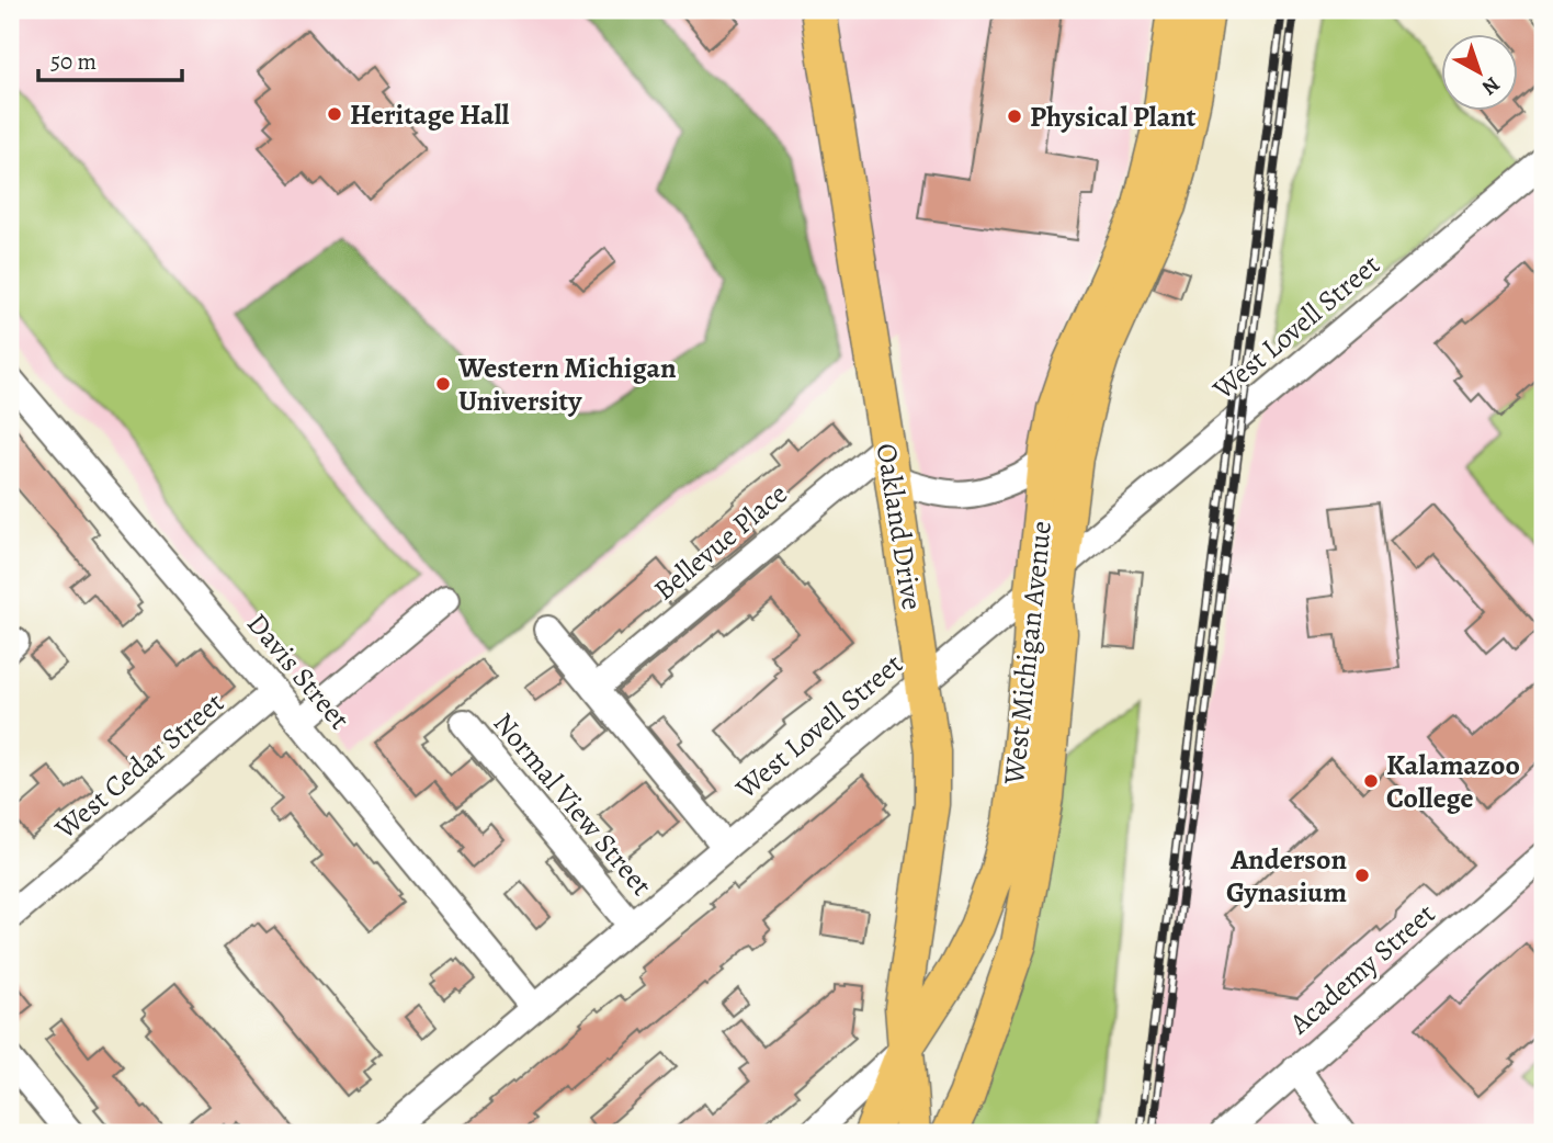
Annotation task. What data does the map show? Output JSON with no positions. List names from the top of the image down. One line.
{"streets":{"main road":["Oakland Drive","West Michigan Avenue"],"street":["West Lovell Street","Bellevue Place","Davis Street","West Cedar Street","Normal View Street","Academy Street"]},"crossings":[["West Lovell Street","Oakland Drive"],["West Lovell Street","West Michigan Avenue"],["West Lovell Street","Davis Street"],["West Lovell Street","Normal View Street"],["Oakland Drive","Bellevue Place"],["Oakland Drive","West Michigan Avenue"],["Davis Street","West Cedar Street"]],"places":["Heritage Hall","Physical Plant","Western Michigan University","Kalamazoo College","Anderson Gynasium"],"scale_bar":"50 m","north":"bottom right"}
